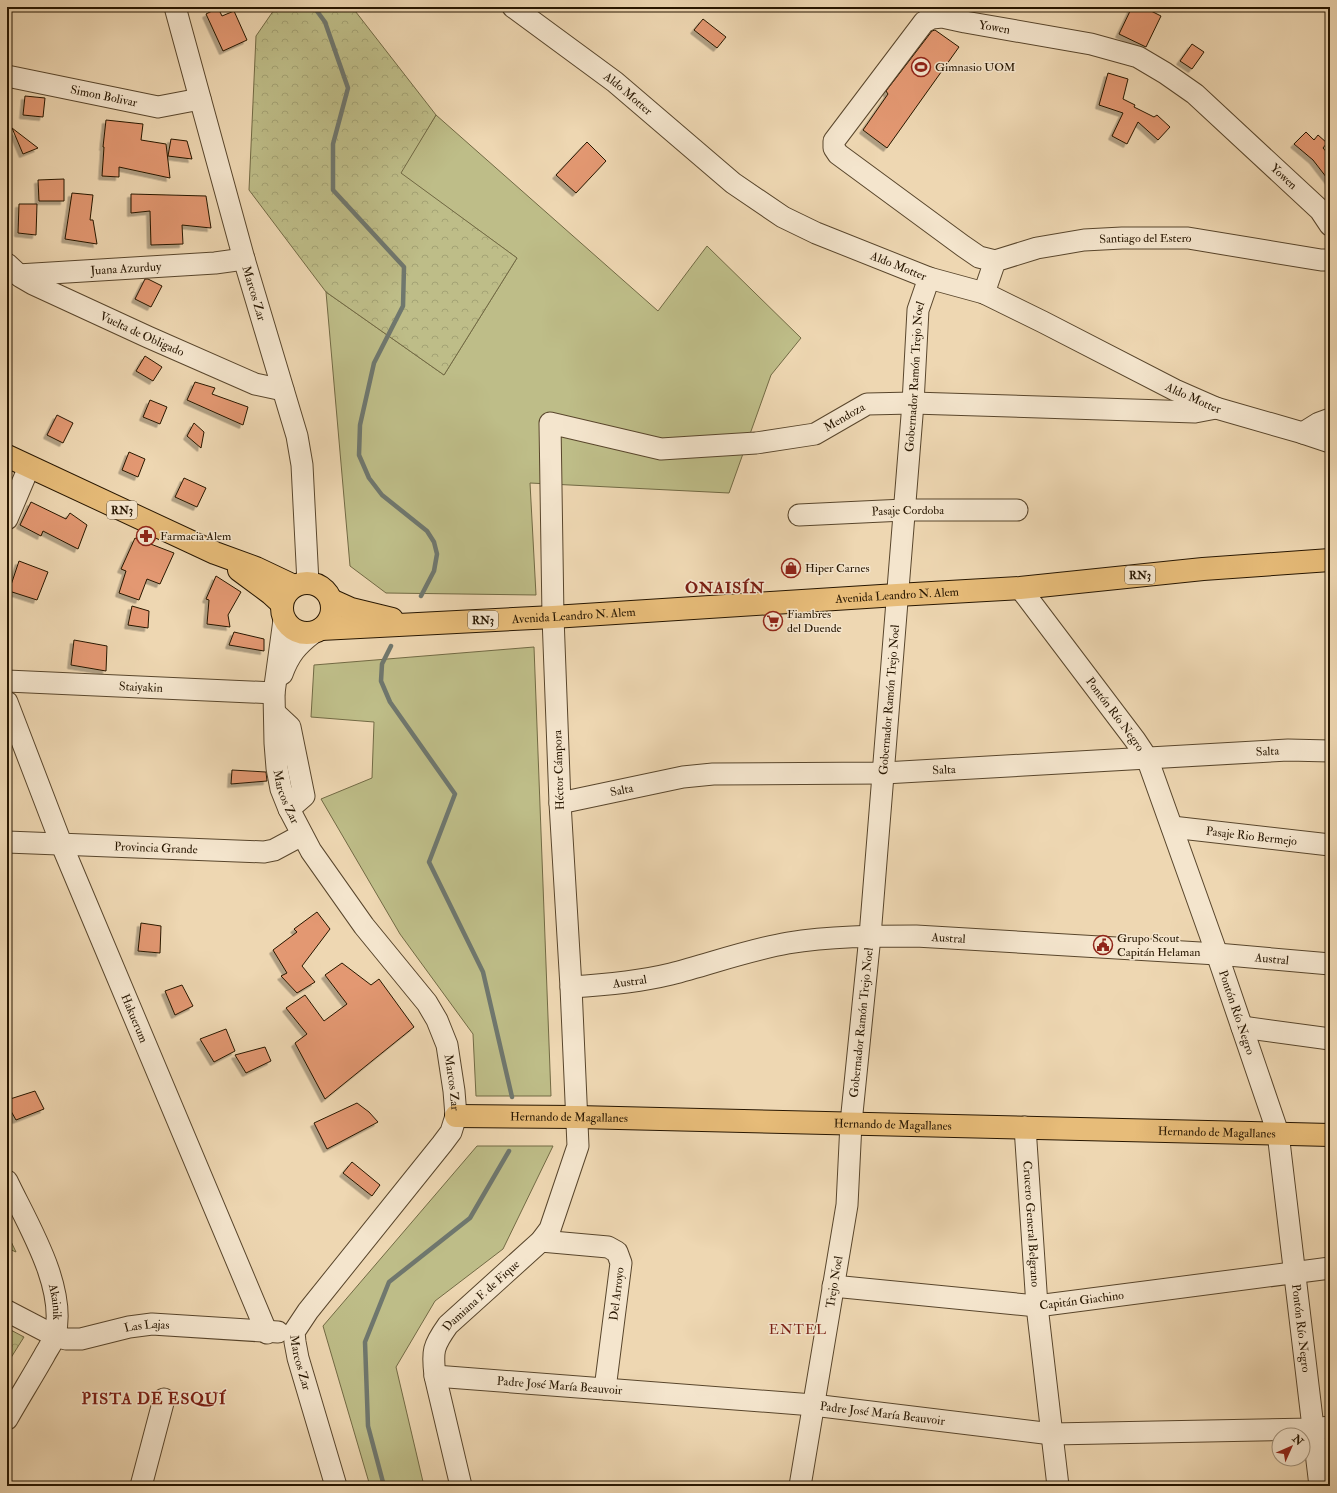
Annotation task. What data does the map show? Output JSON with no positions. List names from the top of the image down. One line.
{"streets":{"main road":["RN3","Avenida Leandro N. Alem","Hernando de Magallanes"],"street":["Yowen","Aldo Motter","Simon Bolivar","Santiago del Estero","Juana Azurduy","Marcos Zar","Vuelta de Obligado","Gobernador Ramón Trejo Noel","Mendoza","Pasaje Cordoba","Staiyakin","Pontón Río Negro","Salta","Héctor Cámpora","Pasaje Rio Bermejo","Provincia Grande","Austral","Hakuerum","Crucero General Belgrano","Trejo Noel","Del Arroyo","Damiana F. de Fique","Capitán Giachino","Akainik","Las Lajas","Padre José María Beauvoir"]},"crossings":[["Yowen","Santiago del Estero"],["Aldo Motter","Gobernador Ramón Trejo Noel"],["Aldo Motter","Mendoza"],["Simon Bolivar","Marcos Zar"],["Juana Azurduy","Marcos Zar"],["Juana Azurduy","Vuelta de Obligado"],["Marcos Zar","Vuelta de Obligado"],["Marcos Zar","Avenida Leandro N. Alem"],["Marcos Zar","Staiyakin"],["Marcos Zar","Provincia Grande"],["Marcos Zar","Hernando de Magallanes"],["Marcos Zar","Las Lajas"],["Gobernador Ramón Trejo Noel","Mendoza"],["Gobernador Ramón Trejo Noel","Pasaje Cordoba"],["Gobernador Ramón Trejo Noel","Avenida Leandro N. Alem"],["Gobernador Ramón Trejo Noel","Salta"],["Gobernador Ramón Trejo Noel","Austral"],["Gobernador Ramón Trejo Noel","Hernando de Magallanes"],["Gobernador Ramón Trejo Noel","Trejo Noel"],["Mendoza","Héctor Cámpora"],["Avenida Leandro N. Alem","Pontón Río Negro"],["Avenida Leandro N. Alem","Héctor Cámpora"],["Pontón Río Negro","Salta"],["Pontón Río Negro","Pasaje Rio Bermejo"],["Pontón Río Negro","Austral"],["Pontón Río Negro","Hernando de Magallanes"],["Pontón Río Negro","Capitán Giachino"],["Pontón Río Negro","Padre José María Beauvoir"],["Salta","Héctor Cámpora"],["Héctor Cámpora","Austral"],["Héctor Cámpora","Hernando de Magallanes"],["Héctor Cámpora","Damiana F. de Fique"],["Provincia Grande","Hakuerum"],["Hakuerum","Las Lajas"],["Hernando de Magallanes","Crucero General Belgrano"],["Hernando de Magallanes","Trejo Noel"],["Hernando de Magallanes","Damiana F. de Fique"],["Crucero General Belgrano","Capitán Giachino"],["Crucero General Belgrano","Padre José María Beauvoir"],["Trejo Noel","Capitán Giachino"],["Trejo Noel","Padre José María Beauvoir"],["Del Arroyo","Damiana F. de Fique"],["Del Arroyo","Padre José María Beauvoir"],["Damiana F. de Fique","Padre José María Beauvoir"],["Akainik","Las Lajas"]],"districts":["ONAISÍN","ENTEL","PISTA DE ESQUÍ"],"places":{"sports":["Gimnasio UOM"],"pharmacy":["Farmacia Alem"],"shop":["Hiper Carnes"],"supermarket":["Fiambres del Duende"],"public building":["Grupo Scout Capitán Helaman"]},"north":"top right"}
